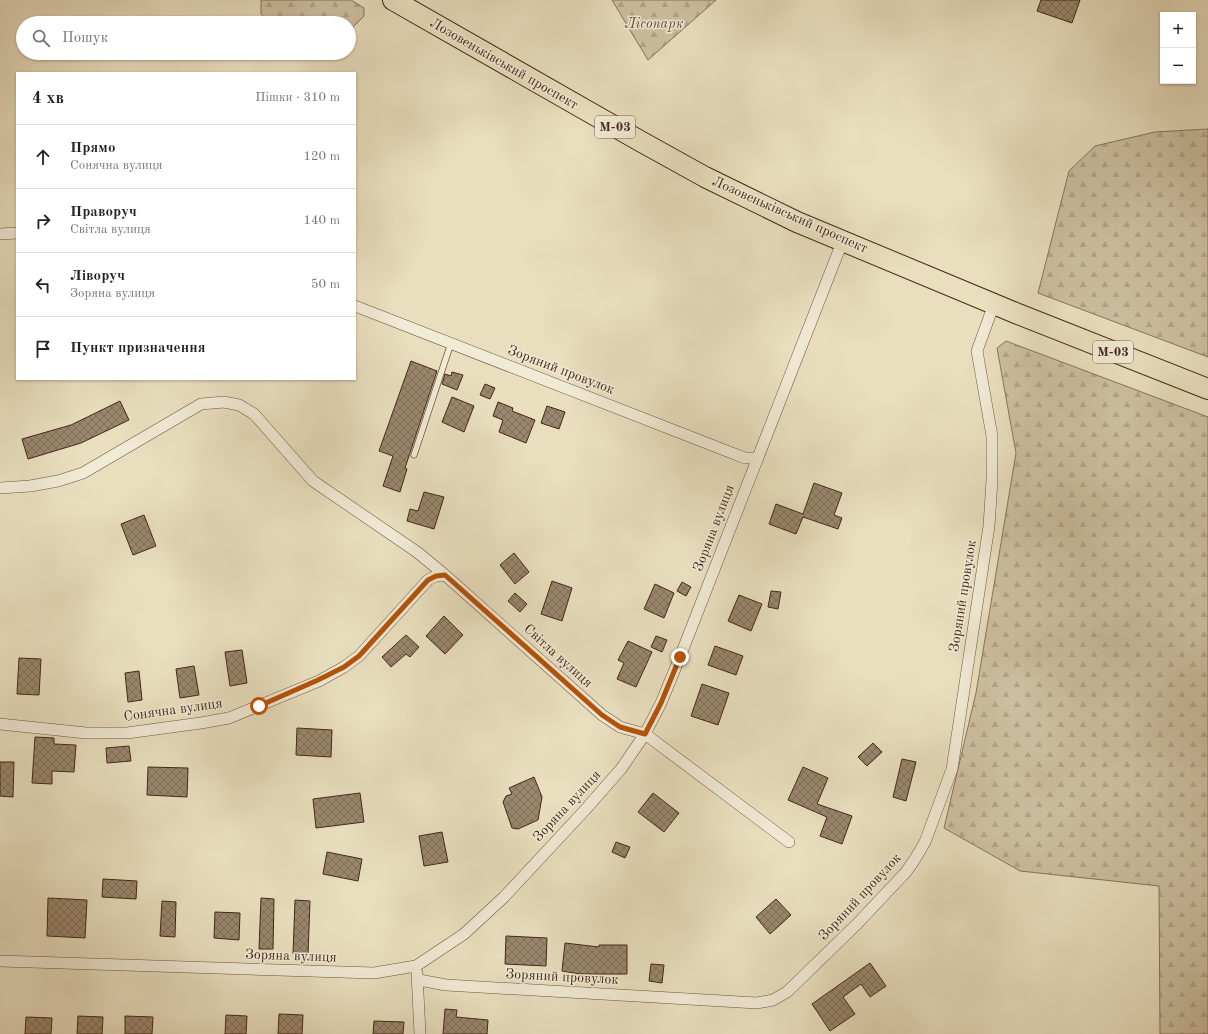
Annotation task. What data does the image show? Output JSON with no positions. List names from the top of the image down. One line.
{"streets":{"highway":["Лозовеньківський проспект","М-03"],"street":["Зоряний провулок","Зоряна вулиця","Світла вулиця","Сонячна вулиця"]},"crossings":[["Лозовеньківський проспект","Зоряний провулок"],["Лозовеньківський проспект","Зоряна вулиця"],["Зоряний провулок","Зоряна вулиця"],["Зоряна вулиця","Світла вулиця"],["Світла вулиця","Сонячна вулиця"]],"parks":["Лісопарк"],"page":{"map_buttons":["+","−"],"search":"Пошук","heading":["4 хв","Пішки · 310 m"],"list":[["Прямо","Сонячна вулиця","120 m"],["Праворуч","Світла вулиця","140 m"],["Ліворуч","Зоряна вулиця","50 m"],"Пункт призначення"]}}
